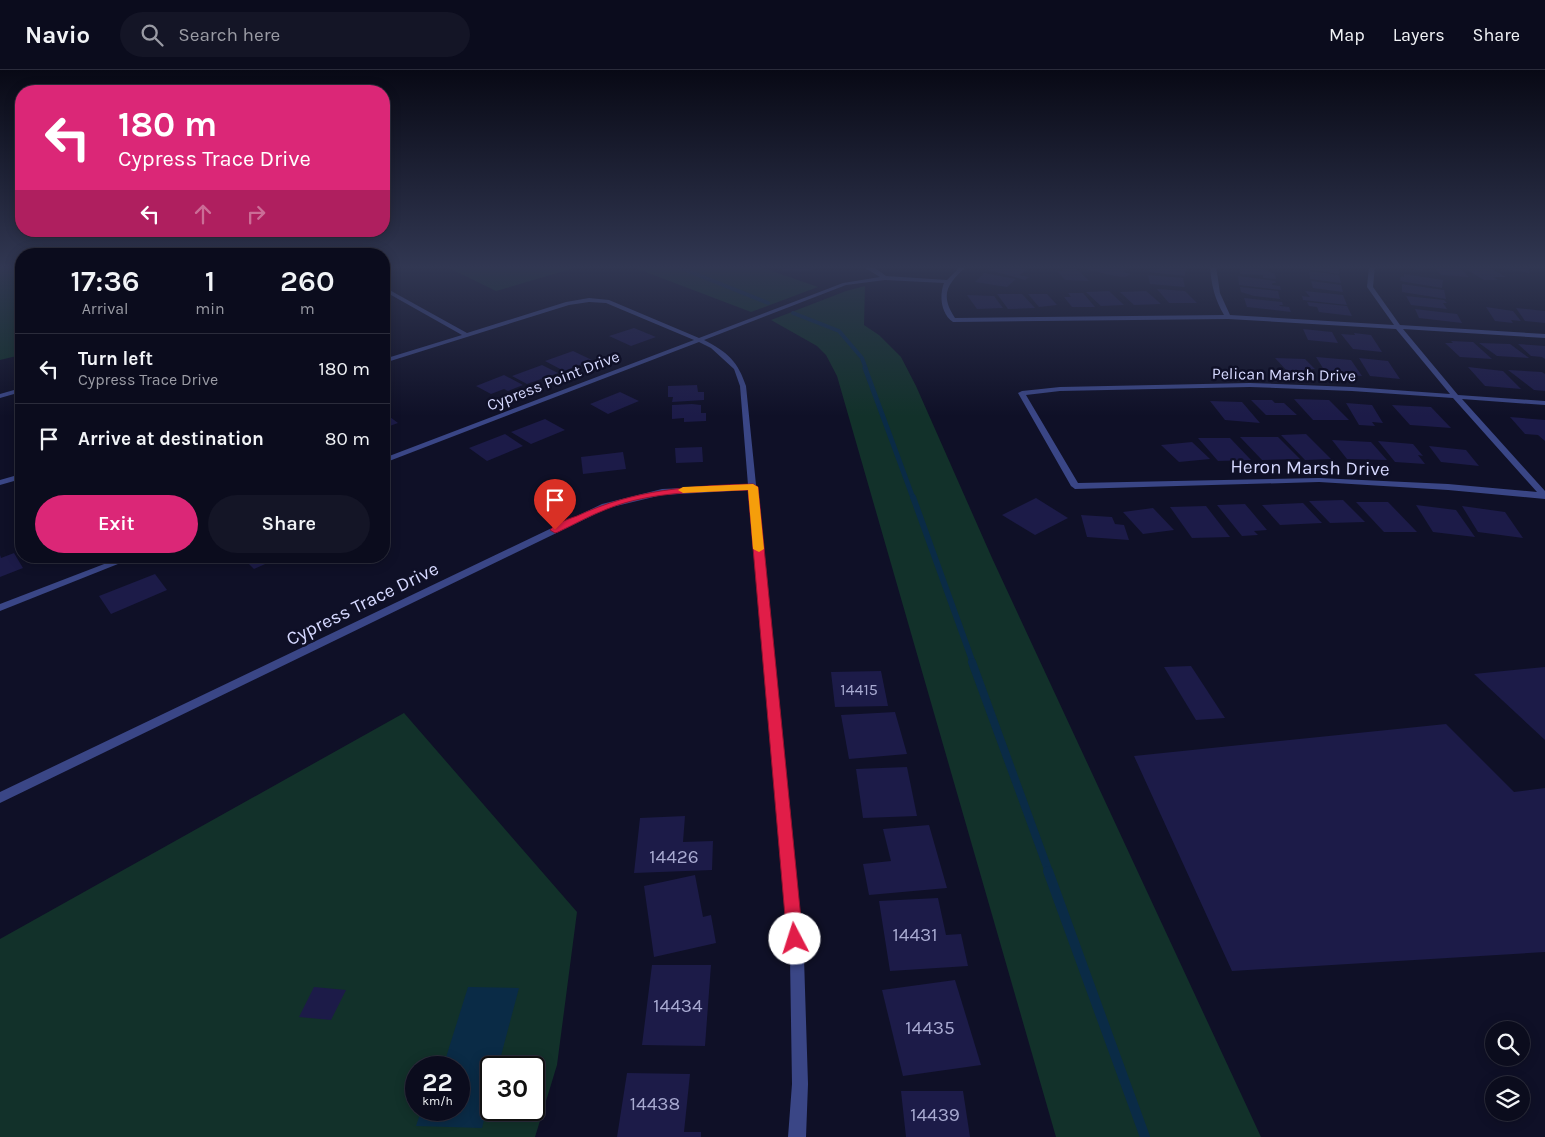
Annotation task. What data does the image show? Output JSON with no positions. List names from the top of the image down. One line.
{"streets":{"street":["Pelican Marsh Drive","Cypress Point Drive","Heron Marsh Drive","Cypress Trace Drive"]},"crossings":[["Pelican Marsh Drive","Heron Marsh Drive"]],"house_numbers":["14415","14426","14431","14434","14435","14438","14439"],"page":{"header":"Navio","search":"Search here","nav":["Map","Layers","Share"],"turn":["180 m","Cypress Trace Drive"],"eta":["17:36","Arrival","1","min","260","m"],"list":[{"name":"Turn left","note":"Cypress Trace Drive","value":"180 m"},{"name":"Arrive at destination","value":"80 m"}],"buttons":["Exit","Share"],"speed":"22 km/h","limit":"30"}}
